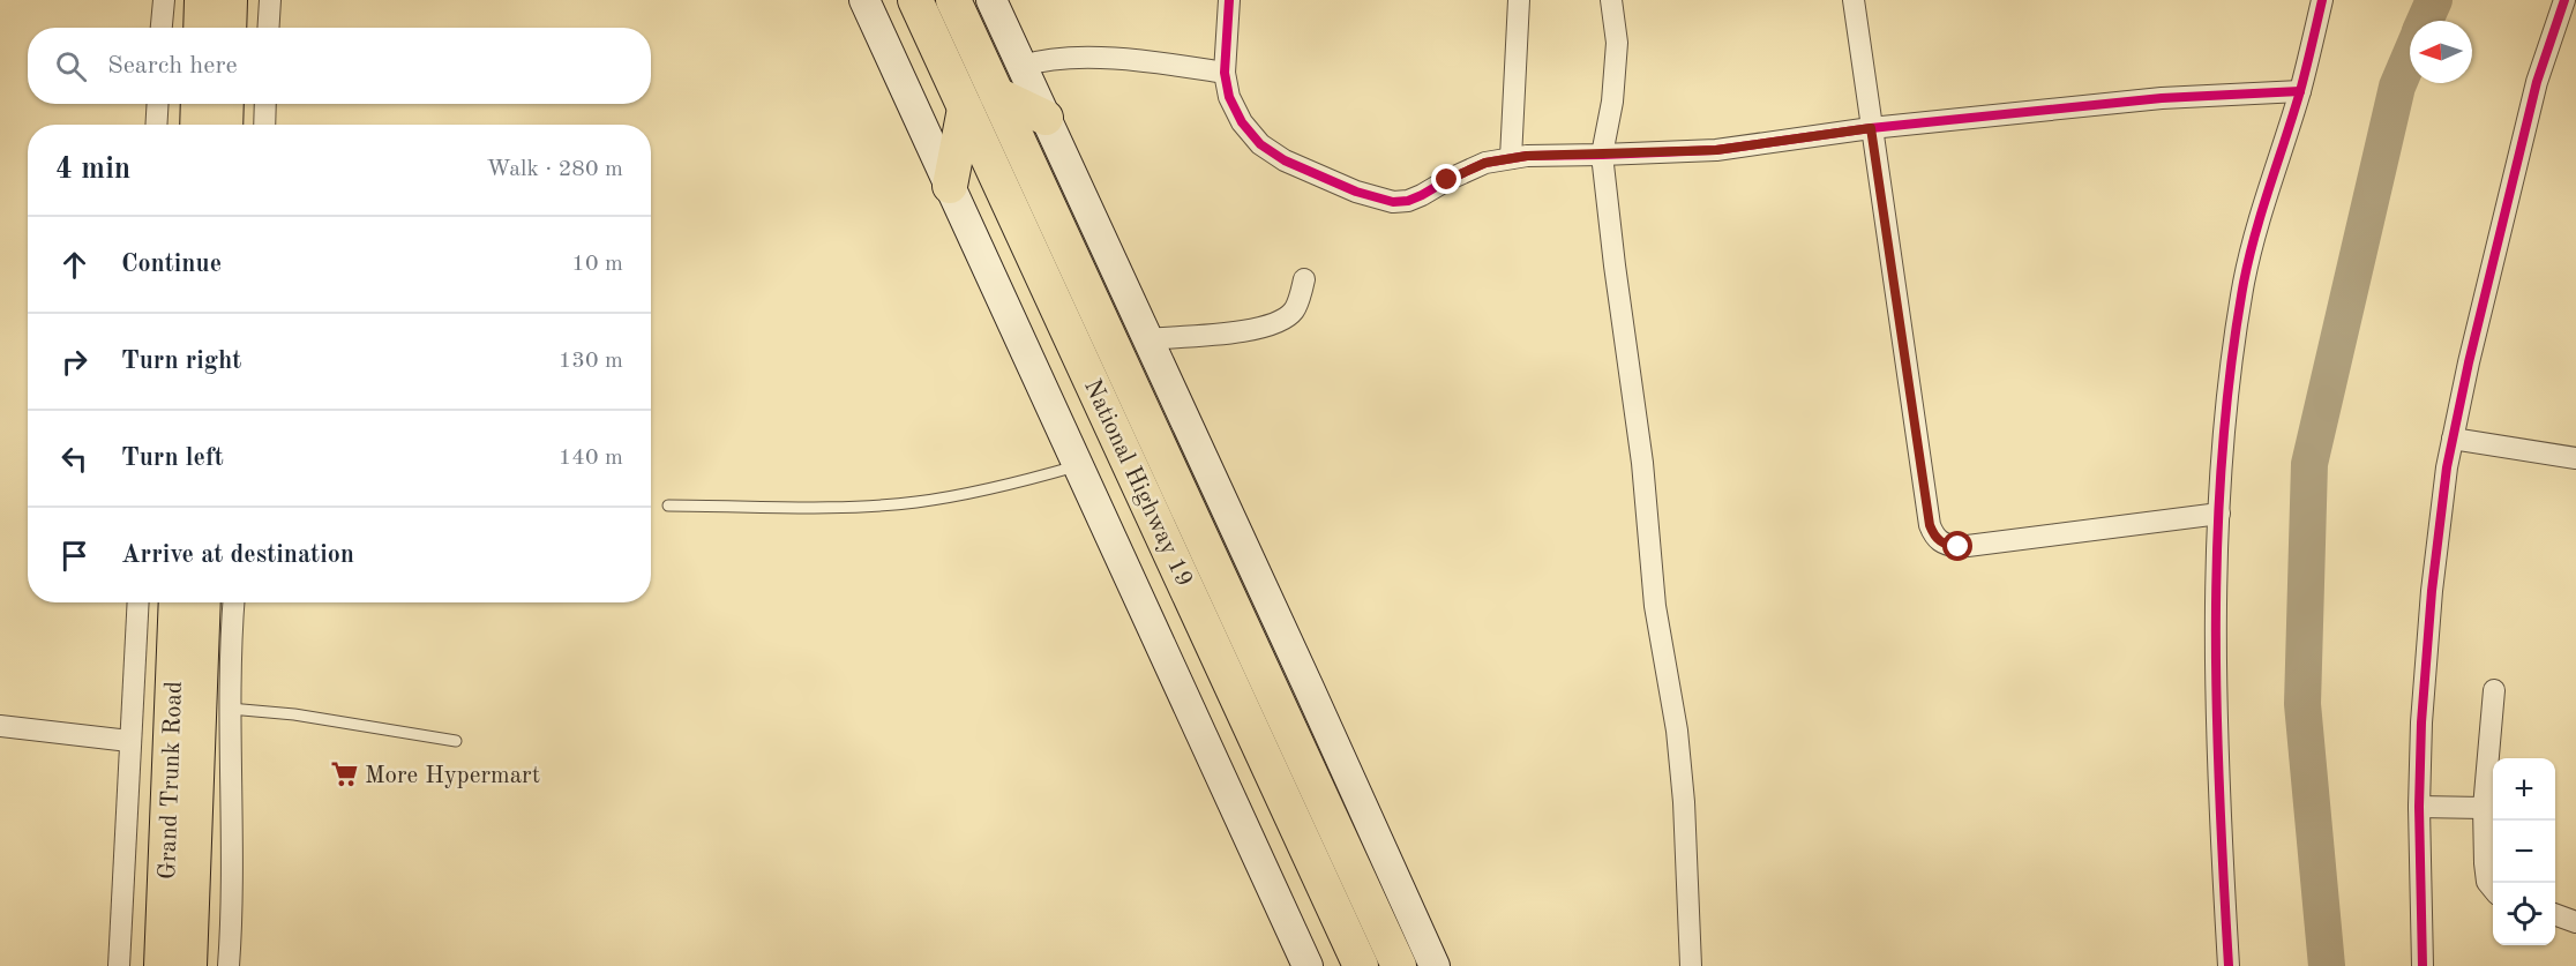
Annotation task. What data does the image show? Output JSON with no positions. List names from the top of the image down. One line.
{"streets":{"highway":["National Highway 19","Grand Trunk Road"]},"places":{"supermarket":["More Hypermart"]},"north":"left","page":{"search":"Search here","heading":["4 min","Walk · 280 m"],"list":[["Continue","10 m"],["Turn right","130 m"],["Turn left","140 m"],"Arrive at destination"],"map_buttons":["+","−"]}}
